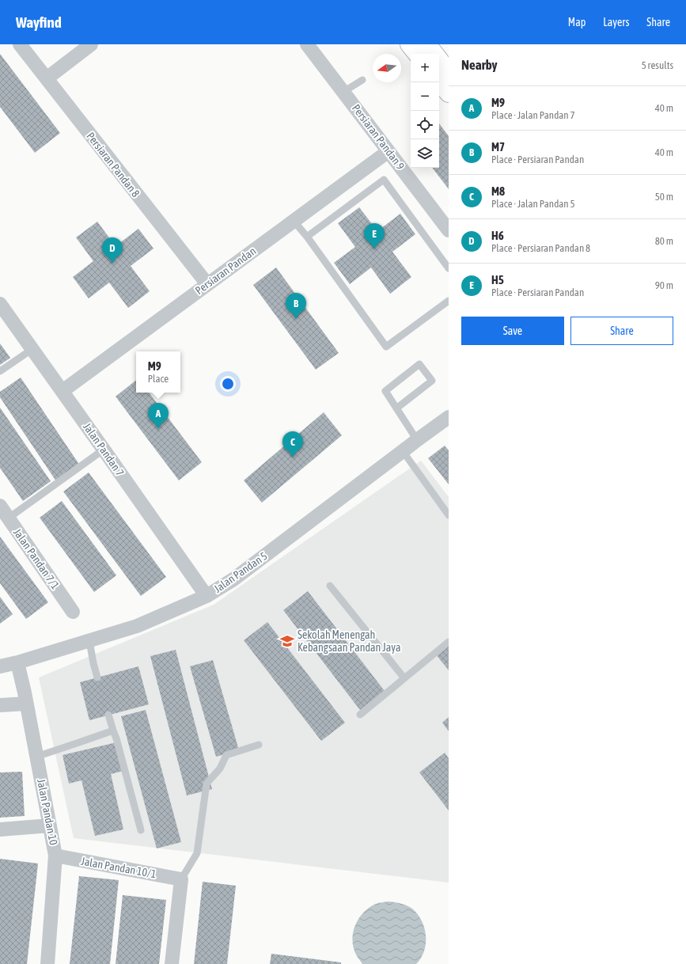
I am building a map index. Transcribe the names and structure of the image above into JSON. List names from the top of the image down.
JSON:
{
  "streets": {
    "street": [
      "Persiaran Pandan 9",
      "Persiaran Pandan 8",
      "Persiaran Pandan",
      "Jalan Pandan 7",
      "Jalan Pandan 7/1",
      "Jalan Pandan 5",
      "Jalan Pandan 10",
      "Jalan Pandan 10/1"
    ]
  },
  "crossings": [
    ["Persiaran Pandan 9", "Persiaran Pandan"],
    ["Persiaran Pandan 8", "Persiaran Pandan"],
    ["Persiaran Pandan", "Jalan Pandan 7"],
    ["Jalan Pandan 7", "Jalan Pandan 5"],
    ["Jalan Pandan 5", "Jalan Pandan 10"],
    ["Jalan Pandan 10", "Jalan Pandan 10/1"]
  ],
  "places": {
    "school or university": ["Sekolah Menengah Kebangsaan Pandan Jaya"]
  },
  "north": "left",
  "page": {
    "header": "Wayfind",
    "nav": ["Map", "Layers", "Share"],
    "heading": ["Nearby", "5 results"],
    "map_buttons": ["+", "−"],
    "list": [
      {
        "mark": "A",
        "name": "M9",
        "note": "Place · Jalan Pandan 7",
        "value": "40 m"
      },
      {
        "mark": "B",
        "name": "M7",
        "note": "Place · Persiaran Pandan",
        "value": "40 m"
      },
      {
        "mark": "C",
        "name": "M8",
        "note": "Place · Jalan Pandan 5",
        "value": "50 m"
      },
      {
        "mark": "D",
        "name": "H6",
        "note": "Place · Persiaran Pandan 8",
        "value": "80 m"
      },
      {
        "mark": "E",
        "name": "H5",
        "note": "Place · Persiaran Pandan",
        "value": "90 m"
      }
    ],
    "pins": [
      "E",
      "D",
      "B",
      "A",
      "C"
    ],
    "buttons": ["Save", "Share"],
    "popup": ["M9", "Place"]
  }
}
